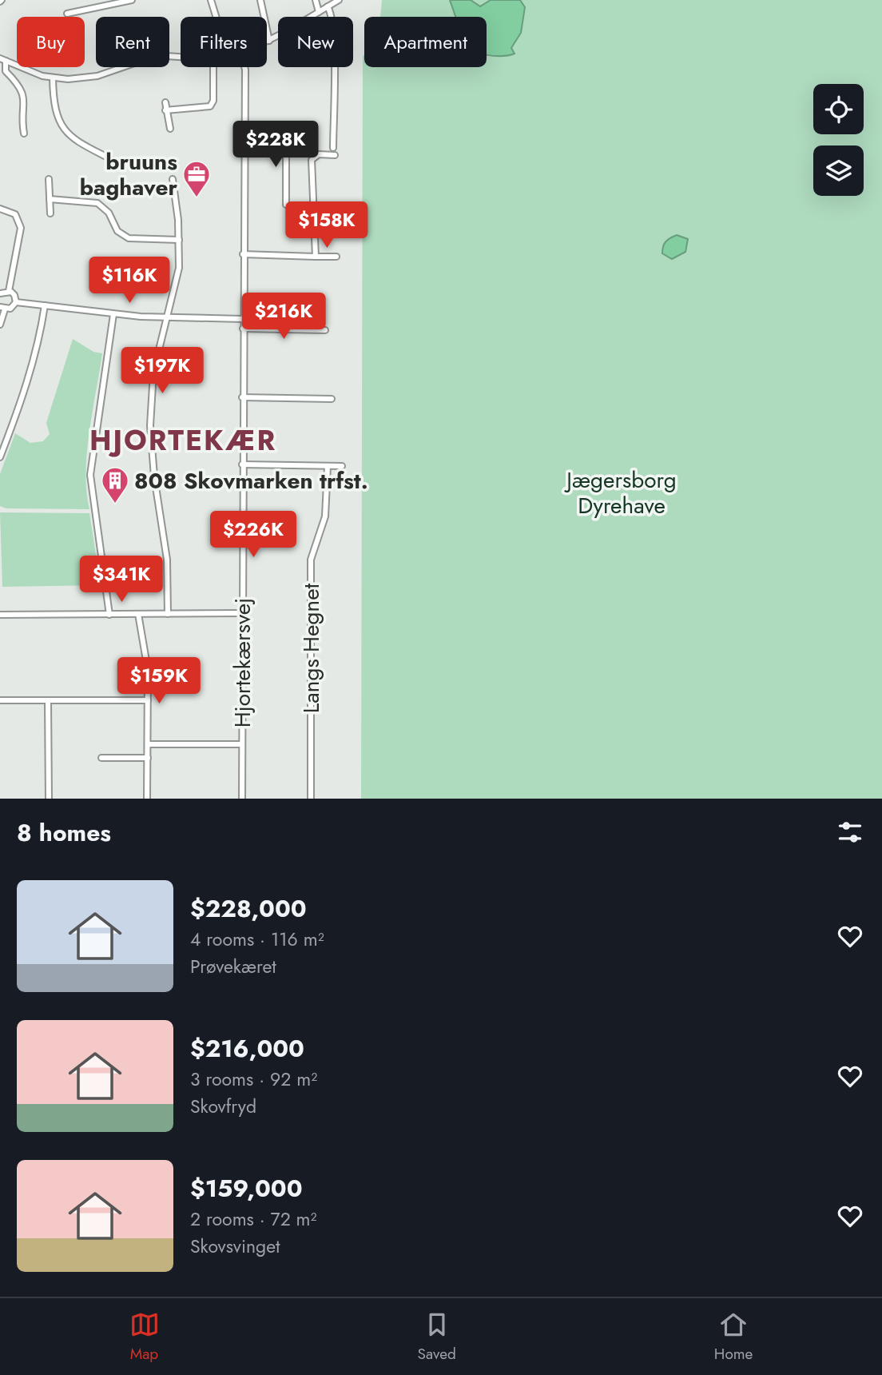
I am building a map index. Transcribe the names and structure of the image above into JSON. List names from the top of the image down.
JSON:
{
  "streets": {
    "street": ["Langs Hegnet", "Hjortekærsvej"]
  },
  "districts": ["HJORTEKÆR"],
  "parks": ["Jægersborg Dyrehave"],
  "places": {
    "office": ["bruuns baghaver"],
    "building": ["808 Skovmarken trfst."]
  },
  "page": {
    "chip": [
      "Buy",
      "Rent",
      "Filters",
      "New",
      "Apartment"
    ],
    "price": [
      "$228K",
      "$158K",
      "$116K",
      "$216K",
      "$197K",
      "$226K",
      "$341K",
      "$159K"
    ],
    "heading": "8 homes",
    "list": [
      {
        "name": "$228,000",
        "note": "4 rooms · 116 m² · Prøvekæret"
      },
      {
        "name": "$216,000",
        "note": "3 rooms · 92 m² · Skovfryd"
      },
      {
        "name": "$159,000",
        "note": "2 rooms · 72 m² · Skovsvinget"
      }
    ],
    "tabs": ["Map", "Saved", "Home"]
  }
}
